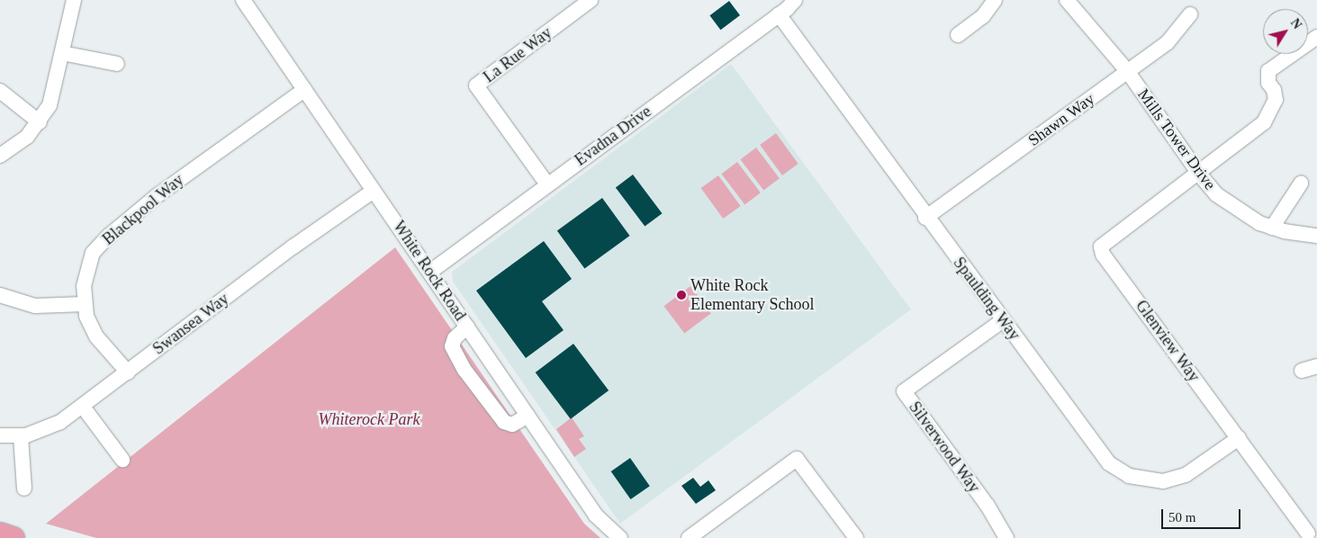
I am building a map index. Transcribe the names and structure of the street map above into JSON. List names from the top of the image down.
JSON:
{
  "streets": {
    "street": [
      "La Rue Way",
      "Shawn Way",
      "Evadna Drive",
      "Mills Tower Drive",
      "Blackpool Way",
      "White Rock Road",
      "Spaulding Way",
      "Swansea Way",
      "Glenview Way",
      "Silverwood Way"
    ]
  },
  "crossings": [
    ["La Rue Way", "Evadna Drive"],
    ["Shawn Way", "Mills Tower Drive"],
    ["Shawn Way", "Spaulding Way"],
    ["Evadna Drive", "White Rock Road"],
    ["Evadna Drive", "Spaulding Way"],
    ["Mills Tower Drive", "Glenview Way"],
    ["Blackpool Way", "White Rock Road"],
    ["Blackpool Way", "Swansea Way"],
    ["White Rock Road", "Swansea Way"],
    ["Spaulding Way", "Glenview Way"],
    ["Spaulding Way", "Silverwood Way"]
  ],
  "parks": ["Whiterock Park"],
  "places": ["White Rock Elementary School"],
  "scale_bar": "50 m",
  "north": "top right"
}
